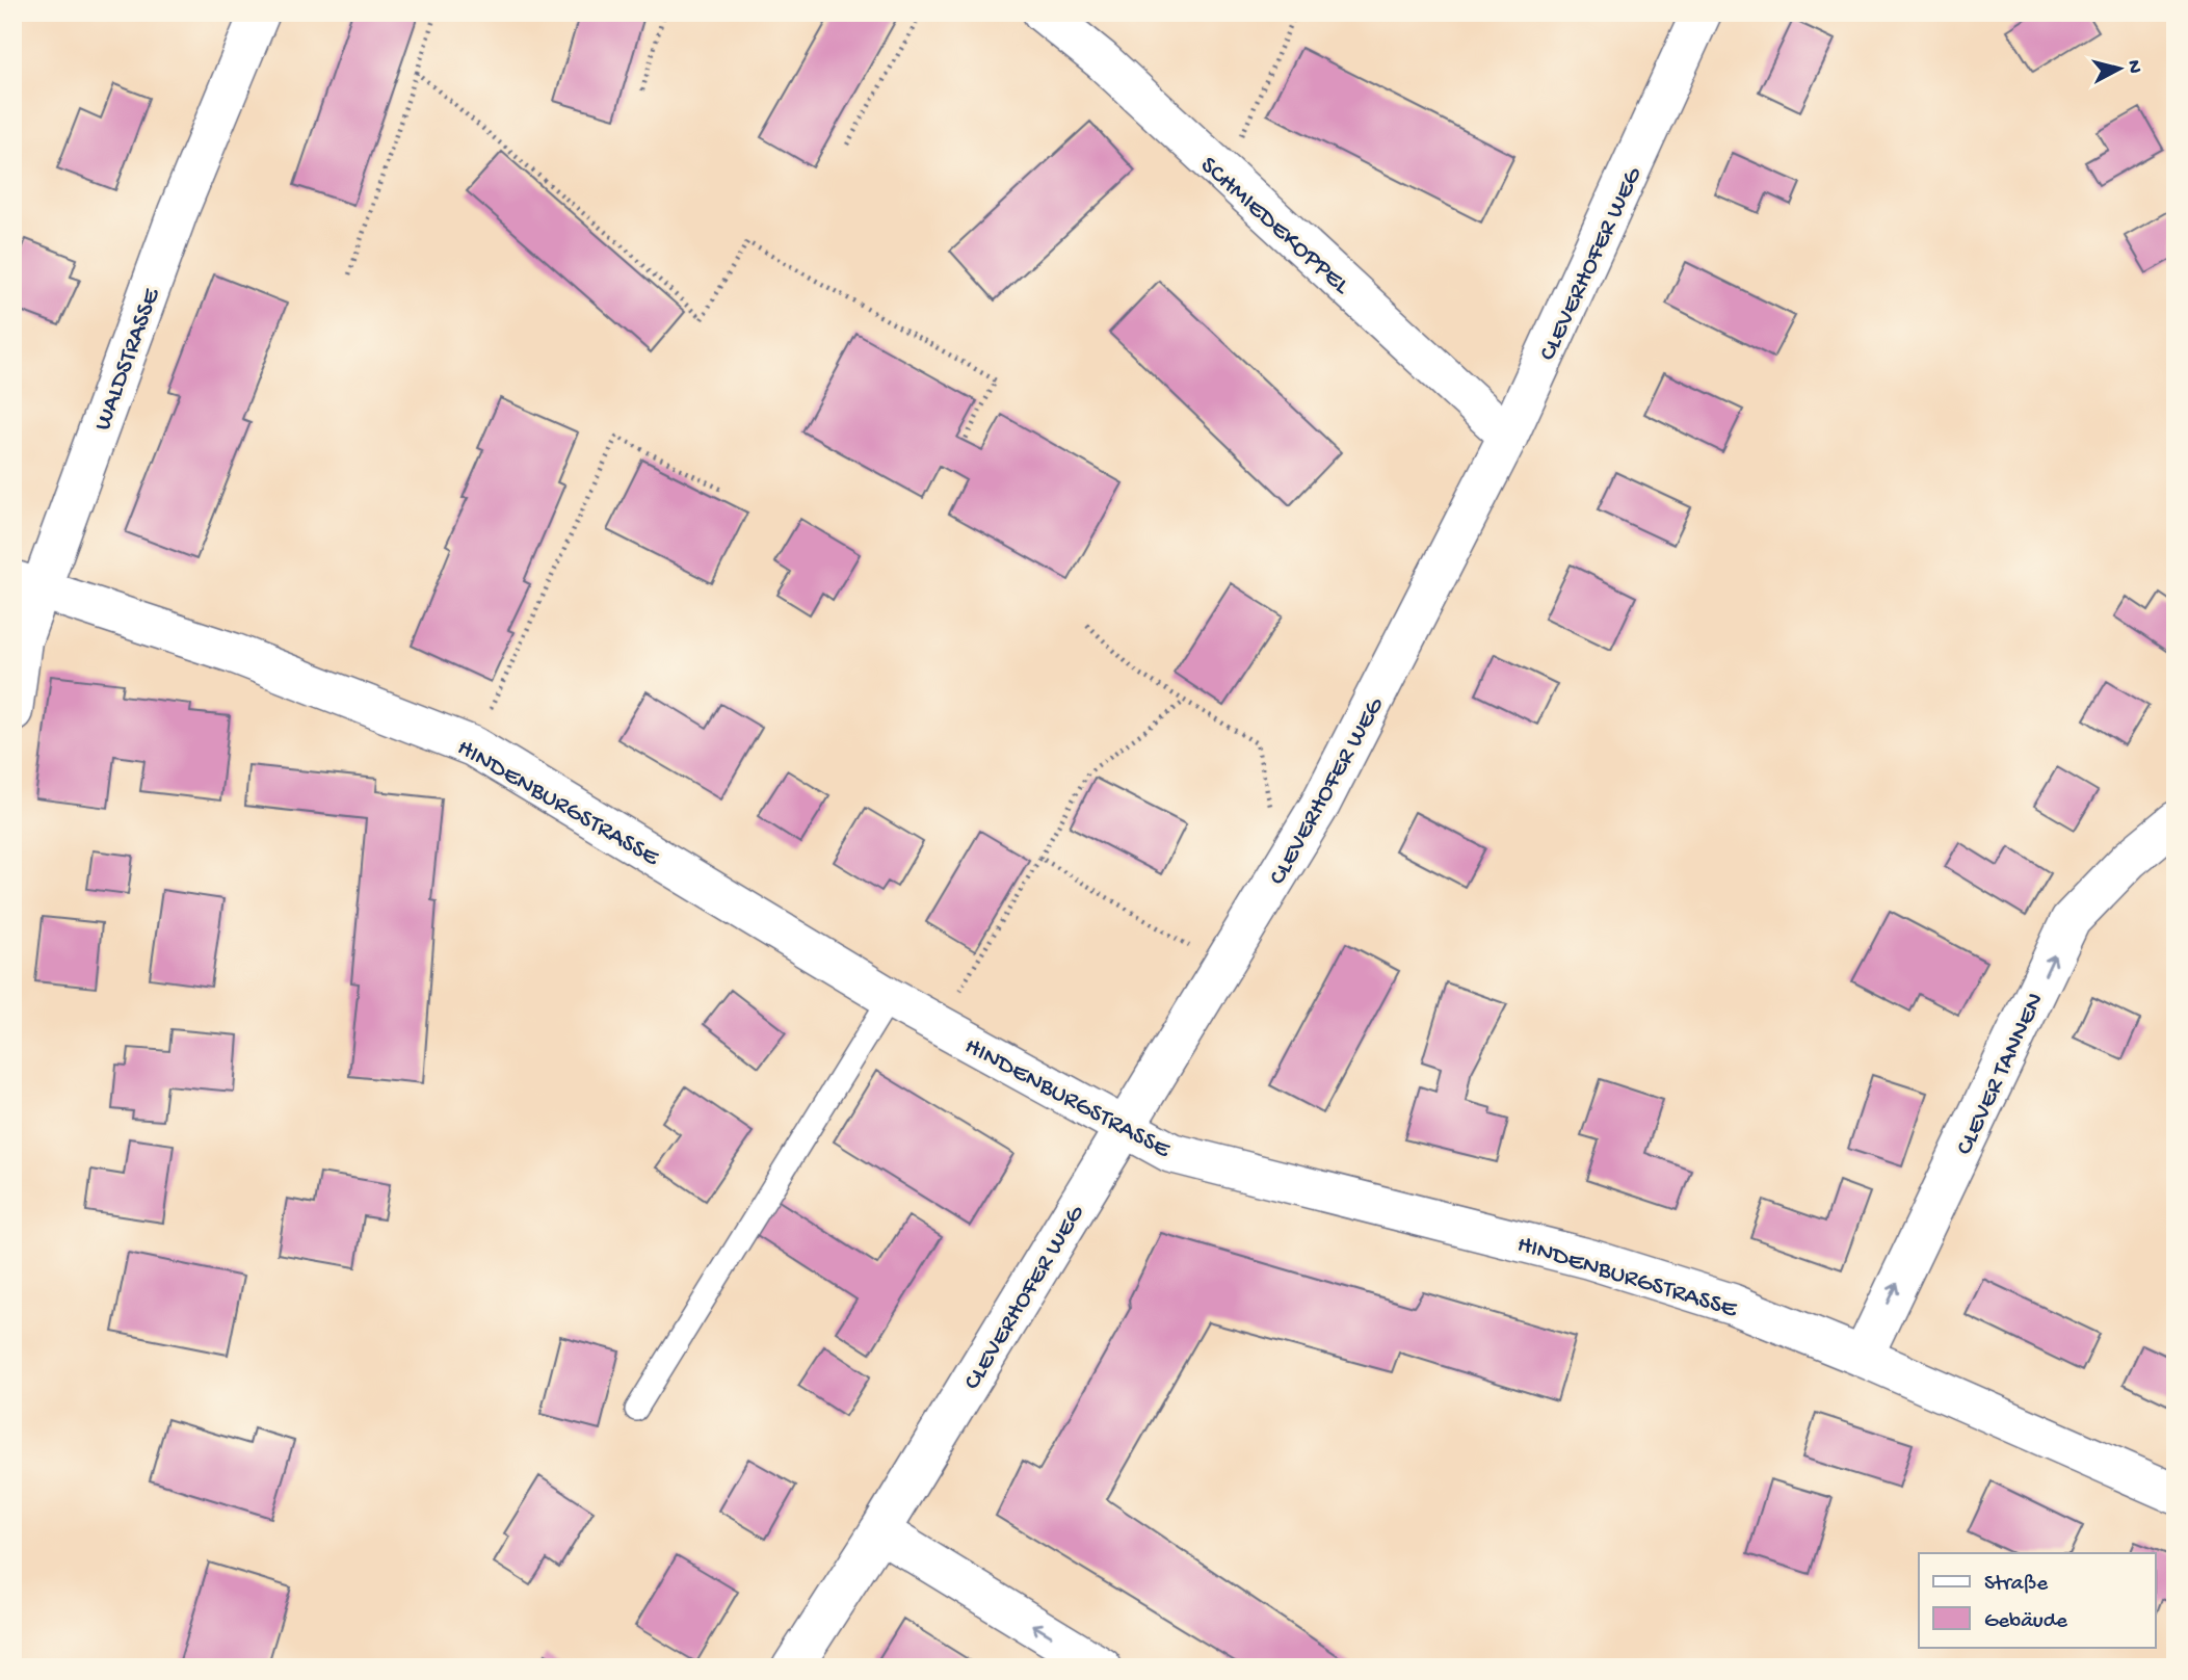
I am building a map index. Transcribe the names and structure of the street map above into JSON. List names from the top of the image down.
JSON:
{
  "streets": {
    "street": [
      "SCHMIEDEKOPPEL",
      "CLEVERHOFER WEG",
      "WALDSTRASSE",
      "HINDENBURGSTRASSE",
      "CLEVER TANNEN"
    ]
  },
  "crossings": [
    ["SCHMIEDEKOPPEL", "CLEVERHOFER WEG"],
    ["CLEVERHOFER WEG", "HINDENBURGSTRASSE"],
    ["WALDSTRASSE", "HINDENBURGSTRASSE"],
    ["HINDENBURGSTRASSE", "CLEVER TANNEN"]
  ],
  "one_way": ["CLEVER TANNEN"],
  "legend": ["Straße", "Gebäude"],
  "north": "right"
}
